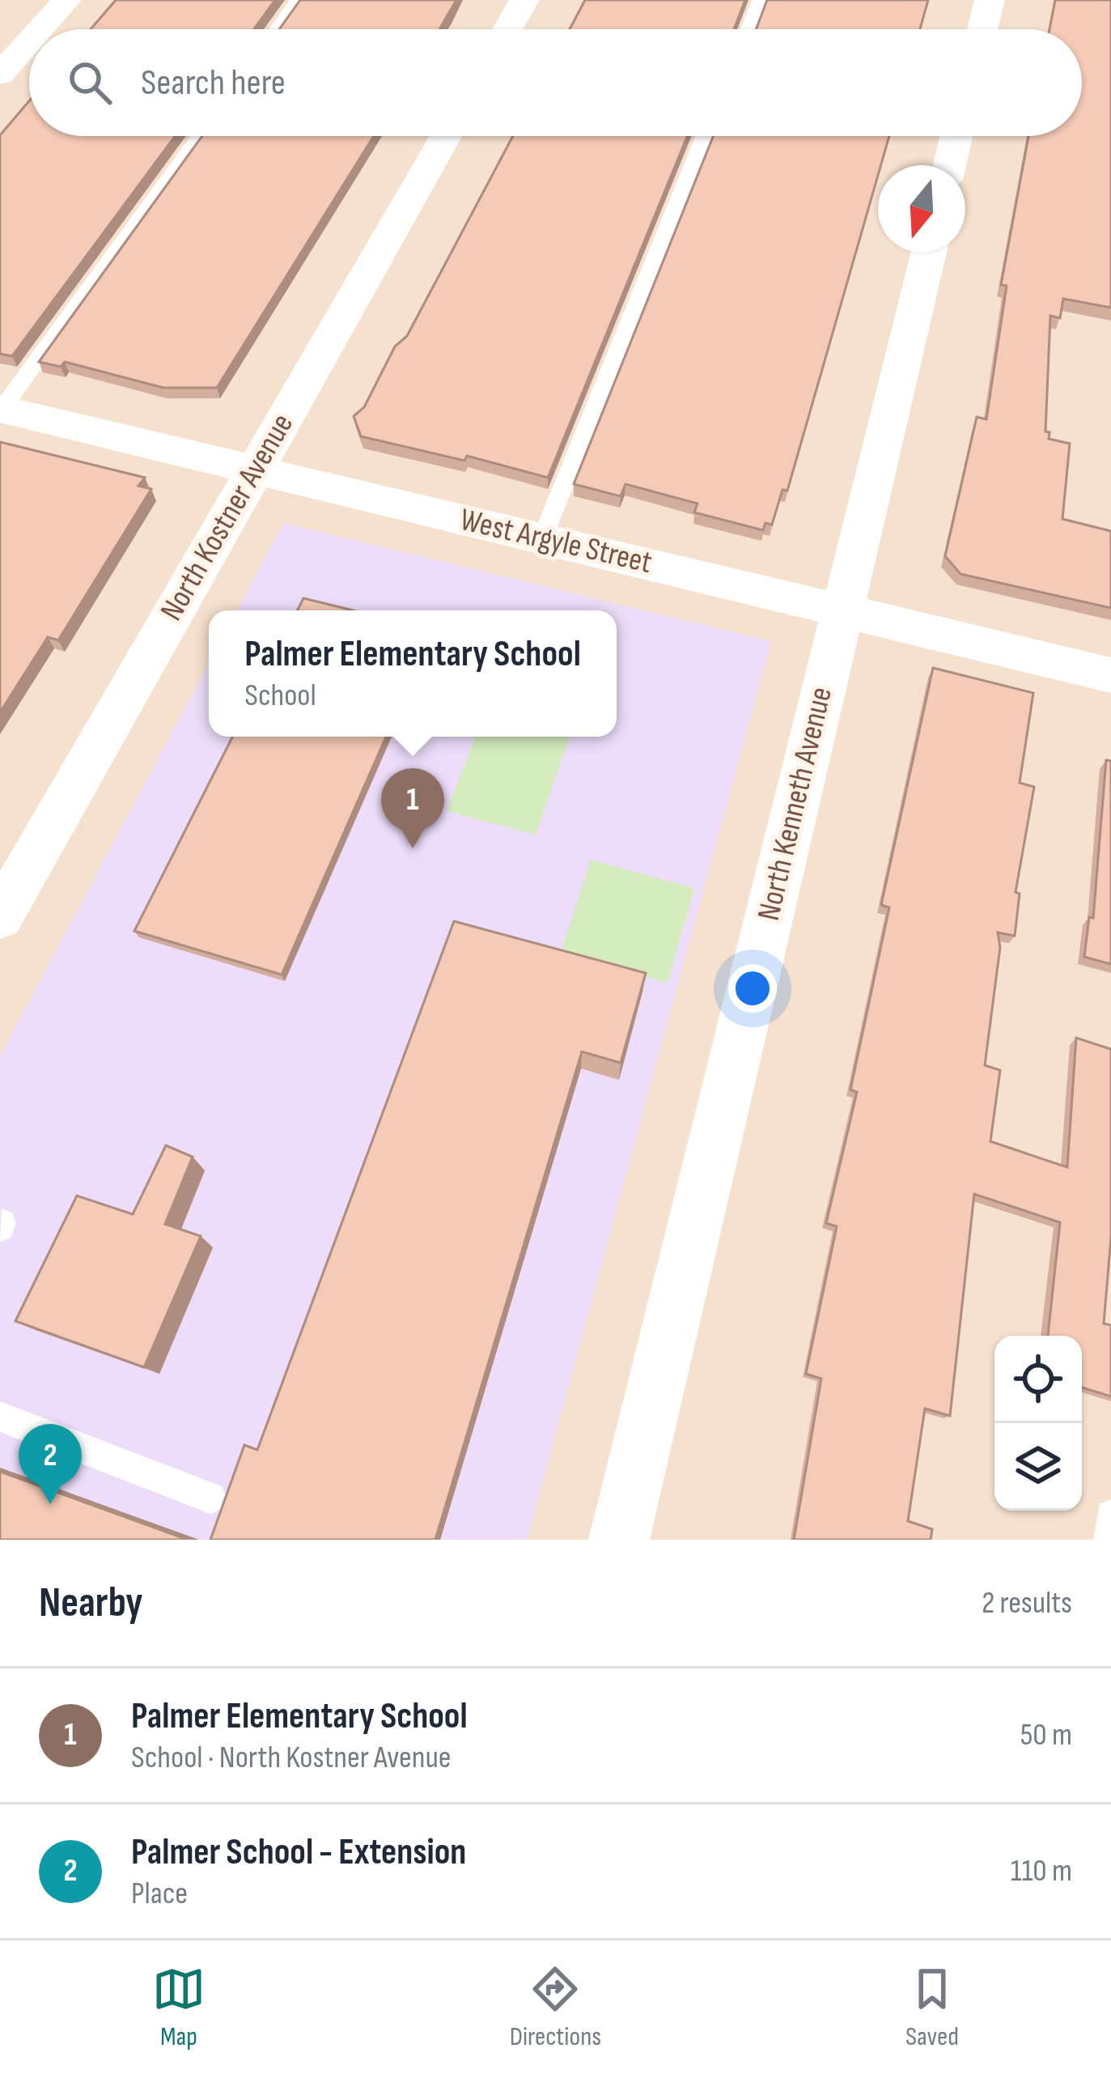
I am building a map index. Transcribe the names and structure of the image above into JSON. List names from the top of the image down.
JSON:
{
  "streets": {
    "street": ["North Kostner Avenue", "West Argyle Street", "North Kenneth Avenue"]
  },
  "crossings": [
    ["North Kostner Avenue", "West Argyle Street"],
    ["West Argyle Street", "North Kenneth Avenue"]
  ],
  "north": "bottom",
  "page": {
    "search": "Search here",
    "popup": ["Palmer Elementary School", "School"],
    "pins": ["1", "2"],
    "heading": ["Nearby", "2 results"],
    "list": [
      {
        "mark": "1",
        "name": "Palmer Elementary School",
        "note": "School · North Kostner Avenue",
        "value": "50 m"
      },
      {
        "mark": "2",
        "name": "Palmer School - Extension",
        "note": "Place",
        "value": "110 m"
      }
    ],
    "nav": ["Map", "Directions", "Saved"]
  }
}
